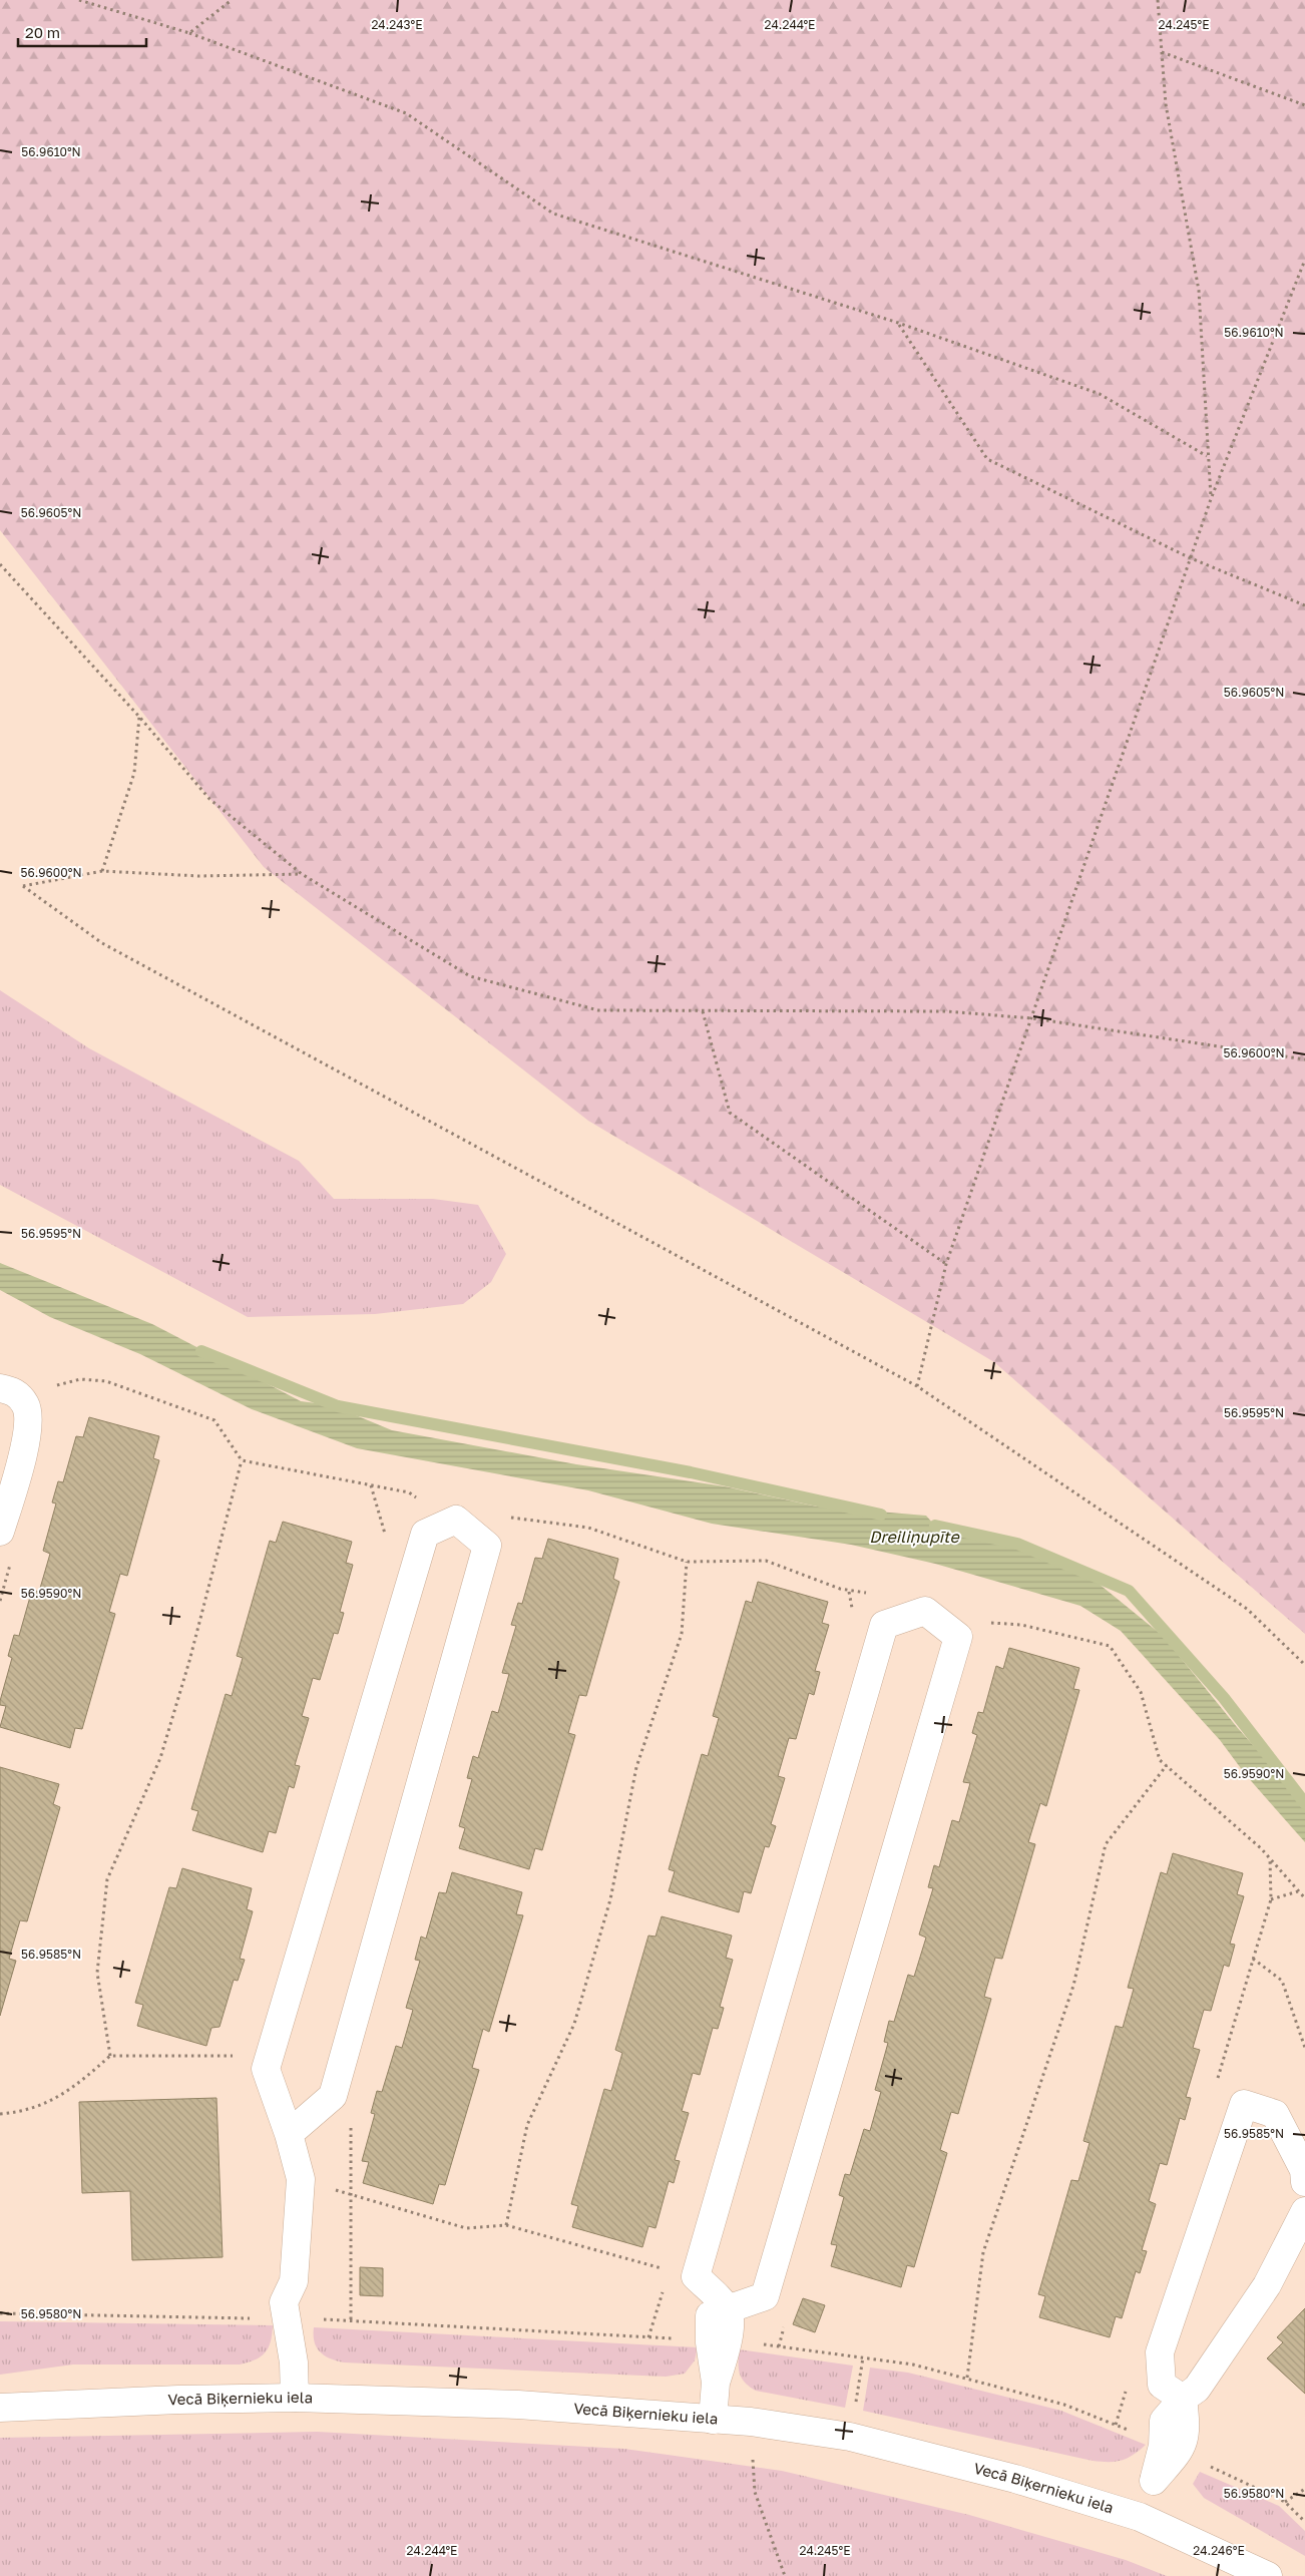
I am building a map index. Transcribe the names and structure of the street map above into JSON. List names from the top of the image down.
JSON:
{
  "streets": {
    "street": ["Vecā Biķernieku iela"]
  },
  "water": ["Dreiliņupīte"],
  "scale_bar": "20 m",
  "coordinates": [
    "24.243°E",
    "24.244°E",
    "24.245°E",
    "56.9610°N",
    "56.9605°N",
    "56.9600°N",
    "56.9595°N",
    "56.9590°N",
    "56.9585°N",
    "56.9580°N",
    "24.246°E"
  ]
}
